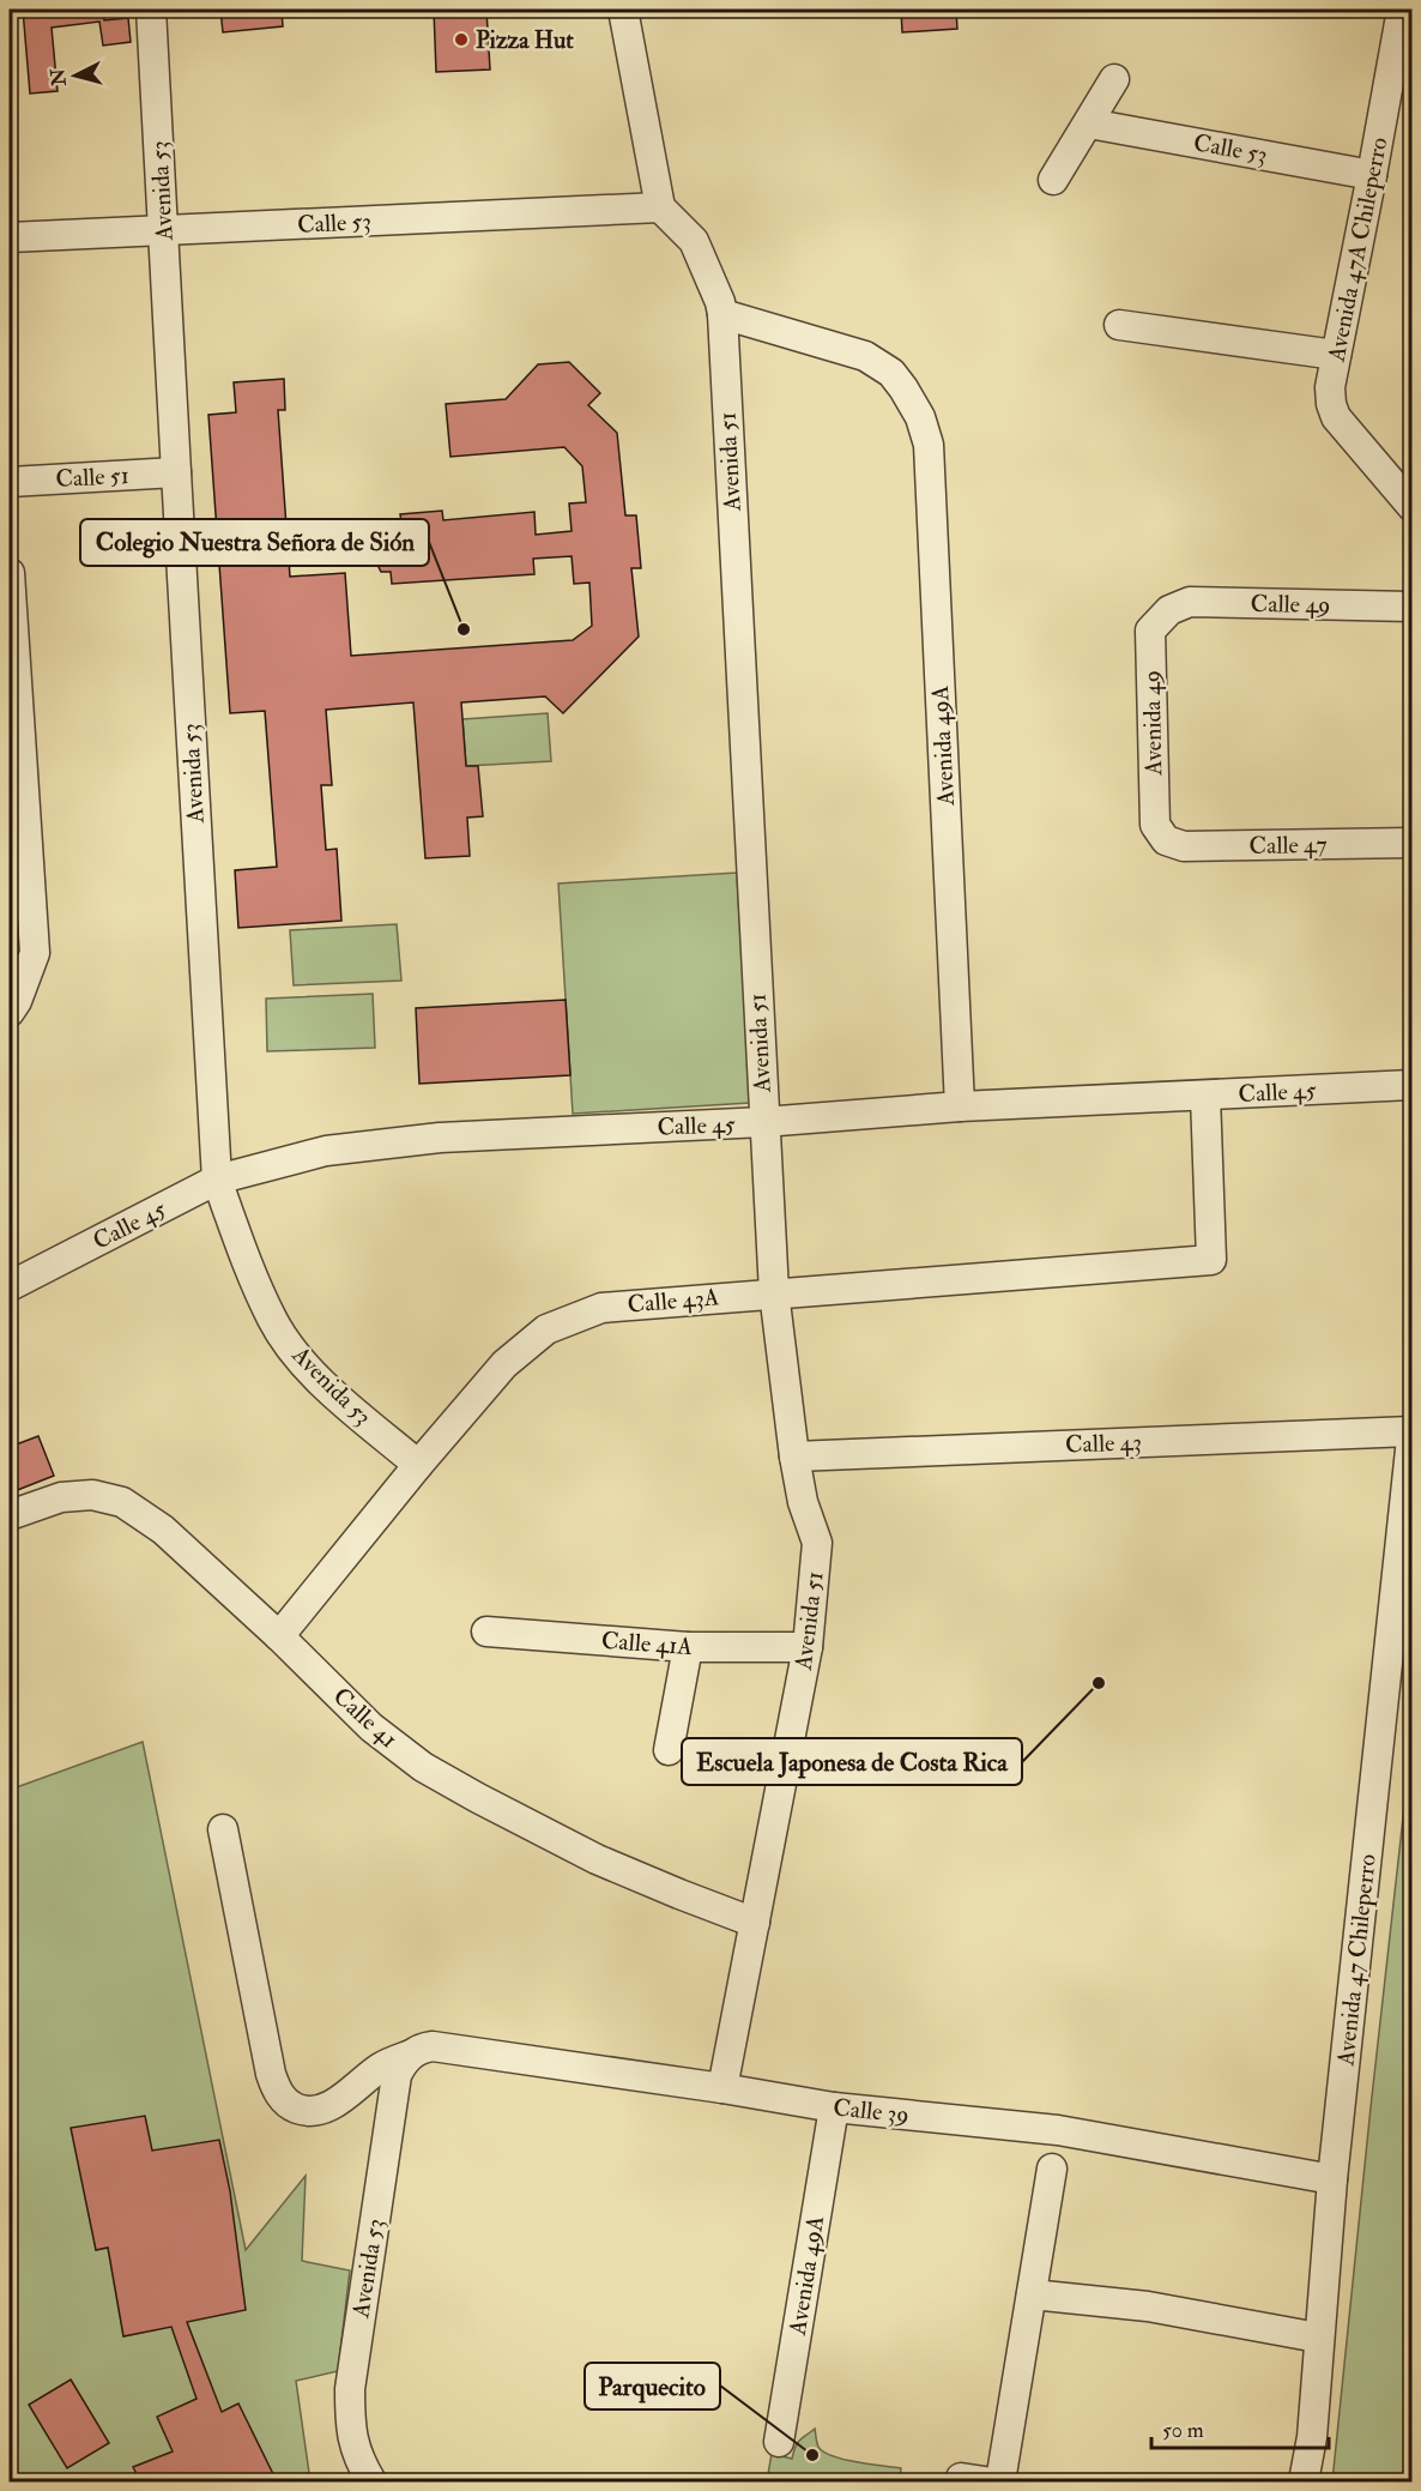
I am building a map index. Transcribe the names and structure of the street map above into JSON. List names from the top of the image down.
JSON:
{
  "streets": {
    "street": [
      "Calle 53",
      "Avenida 53",
      "Avenida 47A Chileperro",
      "Avenida 51",
      "Calle 51",
      "Calle 49",
      "Avenida 49",
      "Avenida 49A",
      "Calle 47",
      "Calle 45",
      "Calle 43A",
      "Calle 43",
      "Calle 41A",
      "Calle 41",
      "Avenida 47 Chileperro",
      "Calle 39"
    ]
  },
  "crossings": [
    ["Calle 53", "Avenida 53"],
    ["Calle 53", "Avenida 47A Chileperro"],
    ["Calle 53", "Avenida 51"],
    ["Avenida 53", "Calle 51"],
    ["Avenida 53", "Calle 45"],
    ["Avenida 53", "Calle 43A"],
    ["Avenida 53", "Calle 39"],
    ["Avenida 51", "Avenida 49A"],
    ["Avenida 51", "Calle 45"],
    ["Avenida 51", "Calle 43A"],
    ["Avenida 51", "Calle 43"],
    ["Avenida 51", "Calle 41A"],
    ["Avenida 51", "Calle 41"],
    ["Avenida 51", "Calle 39"],
    ["Calle 49", "Avenida 49"],
    ["Avenida 49", "Calle 47"],
    ["Avenida 49A", "Calle 45"],
    ["Avenida 49A", "Calle 39"],
    ["Calle 45", "Calle 43A"],
    ["Calle 43A", "Calle 41"],
    ["Avenida 47 Chileperro", "Calle 39"]
  ],
  "places": [
    "Pizza Hut",
    "Colegio Nuestra Señora de Sión",
    "Escuela Japonesa de Costa Rica",
    "Parquecito"
  ],
  "scale_bar": "50 m",
  "north": "left"
}
